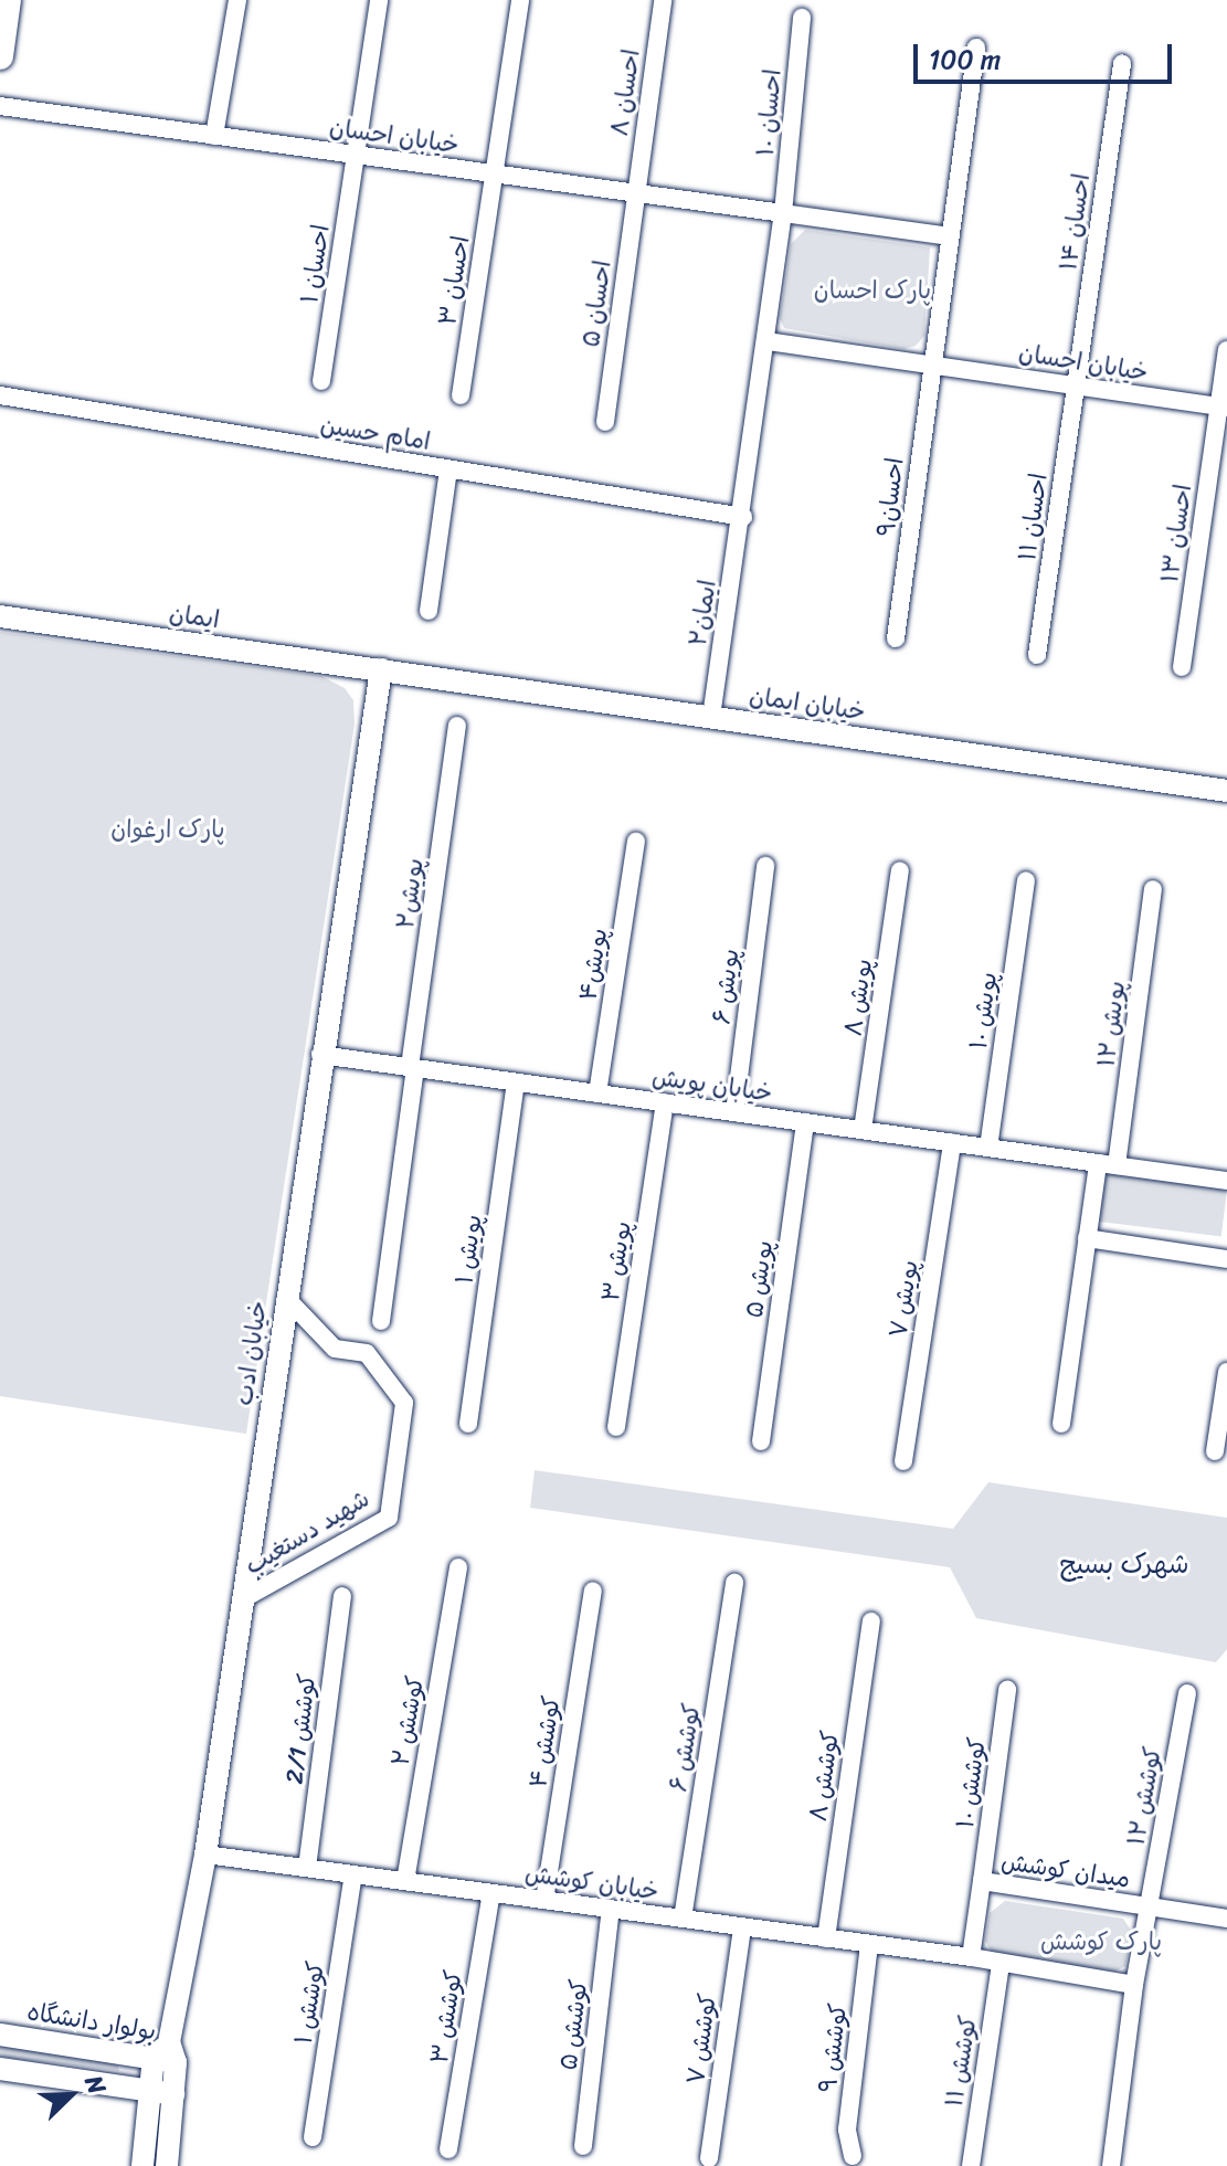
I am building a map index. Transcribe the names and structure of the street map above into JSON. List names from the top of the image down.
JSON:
{
  "streets": {
    "street": [
      "احسان ۸",
      "احسان ۱۰",
      "خیابان احسان",
      "احسان ۱۴",
      "احسان ۱",
      "احسان ۳",
      "احسان ۵",
      "امام حسین",
      "احسان۹",
      "احسان ۱۱",
      "احسان ۱۳",
      "ایمان۲",
      "ایمان",
      "خیابان ایمان",
      "پویش۲",
      "پویش۴",
      "پویش ۶",
      "پویش ۸",
      "پویش ۱۰",
      "پویش ۱۲",
      "خیابان پویش",
      "پویش ۱",
      "پویش ۳",
      "پویش ۵",
      "پویش ۷",
      "خیابان ادب",
      "شهید دستغیب",
      "کوشش ۲",
      "کوشش 2/1",
      "کوشش ۴",
      "کوشش ۶",
      "کوشش ۸",
      "کوشش ۱۰",
      "کوشش ۱۲",
      "میدان کوشش",
      "خیابان کوشش",
      "کوشش ۱",
      "کوشش ۳",
      "بولوار دانشگاه",
      "کوشش ۵",
      "کوشش ۷",
      "کوشش ۹",
      "کوشش ۱۱"
    ]
  },
  "crossings": [
    ["احسان ۸", "خیابان احسان"],
    ["احسان ۸", "احسان ۵"],
    ["احسان ۱۰", "خیابان احسان"],
    ["خیابان احسان", "احسان ۱۴"],
    ["خیابان احسان", "احسان ۱"],
    ["خیابان احسان", "احسان ۳"],
    ["خیابان احسان", "احسان ۵"],
    ["خیابان احسان", "احسان۹"],
    ["خیابان احسان", "احسان ۱۱"],
    ["خیابان احسان", "احسان ۱۳"],
    ["خیابان احسان", "ایمان۲"],
    ["احسان ۱۴", "احسان ۱۱"],
    ["امام حسین", "ایمان۲"],
    ["ایمان۲", "خیابان ایمان"],
    ["ایمان", "خیابان ایمان"],
    ["ایمان", "خیابان ادب"],
    ["خیابان ایمان", "خیابان ادب"],
    ["پویش۲", "خیابان پویش"],
    ["پویش۴", "خیابان پویش"],
    ["پویش ۶", "خیابان پویش"],
    ["پویش ۸", "خیابان پویش"],
    ["پویش ۱۰", "خیابان پویش"],
    ["پویش ۱۲", "خیابان پویش"],
    ["خیابان پویش", "پویش ۱"],
    ["خیابان پویش", "پویش ۳"],
    ["خیابان پویش", "پویش ۵"],
    ["خیابان پویش", "پویش ۷"],
    ["خیابان پویش", "خیابان ادب"],
    ["خیابان ادب", "شهید دستغیب"],
    ["خیابان ادب", "خیابان کوشش"],
    ["خیابان ادب", "بولوار دانشگاه"],
    ["کوشش ۲", "خیابان کوشش"],
    ["کوشش 2/1", "خیابان کوشش"],
    ["کوشش ۴", "خیابان کوشش"],
    ["کوشش ۶", "خیابان کوشش"],
    ["کوشش ۸", "خیابان کوشش"],
    ["کوشش ۱۰", "میدان کوشش"],
    ["کوشش ۱۲", "میدان کوشش"],
    ["میدان کوشش", "خیابان کوشش"],
    ["خیابان کوشش", "کوشش ۱"],
    ["خیابان کوشش", "کوشش ۳"],
    ["خیابان کوشش", "کوشش ۵"],
    ["خیابان کوشش", "کوشش ۷"],
    ["خیابان کوشش", "کوشش ۹"]
  ],
  "districts": ["شهرک بسیج"],
  "parks": ["پارک احسان", "پارک ارغوان", "پارک کوشش"],
  "scale_bar": "100 m",
  "north": "top right"
}
